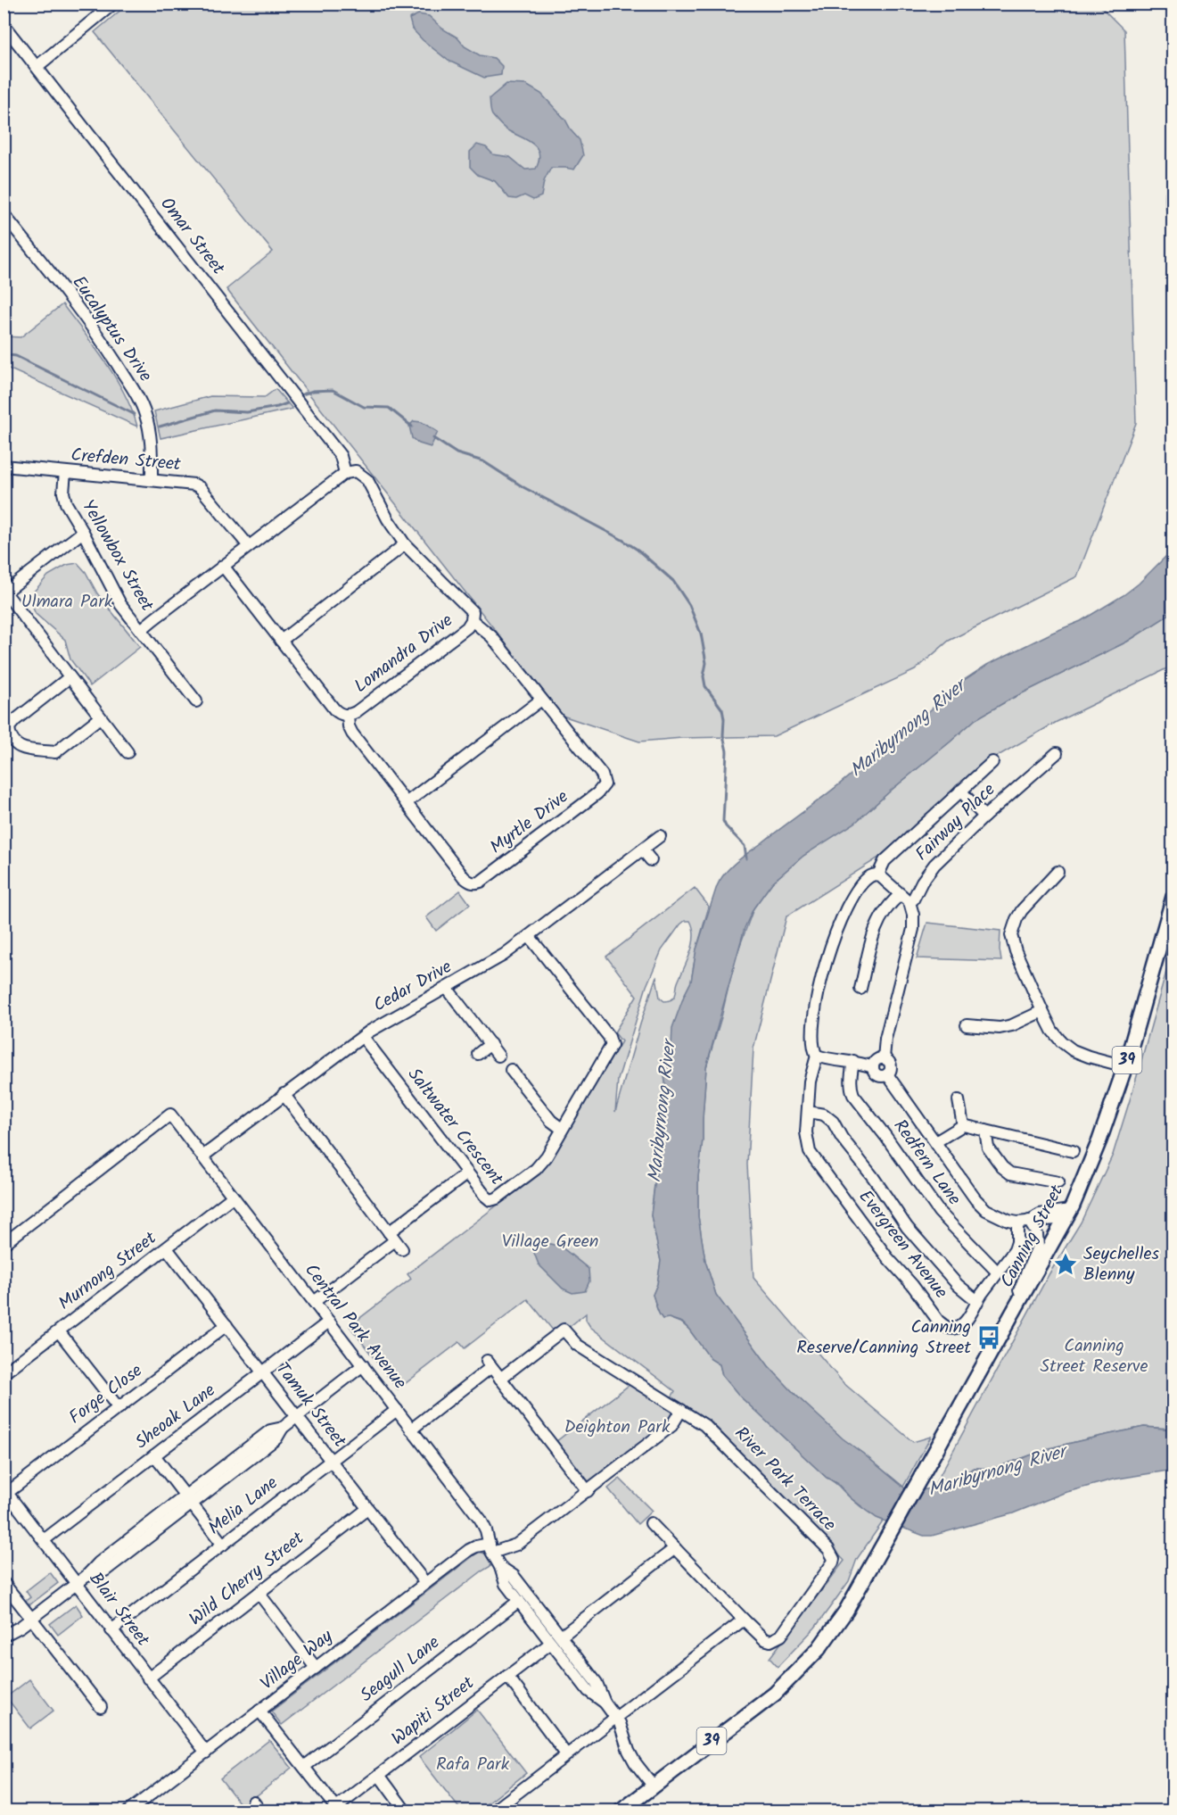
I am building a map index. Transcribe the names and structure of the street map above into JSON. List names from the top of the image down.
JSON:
{
  "streets": {
    "main road": ["39", "Canning Street"],
    "street": [
      "Omar Street",
      "Eucalyptus Drive",
      "Crefden Street",
      "Yellowbox Street",
      "Lomandra Drive",
      "Myrtle Drive",
      "Fairway Place",
      "Cedar Drive",
      "Saltwater Crescent",
      "Redfern Lane",
      "Evergreen Avenue",
      "Murnong Street",
      "Central Park Avenue",
      "Forge Close",
      "Tamuk Street",
      "Sheoak Lane",
      "River Park Terrace",
      "Melia Lane",
      "Wild Cherry Street",
      "Blair Street",
      "Village Way",
      "Seagull Lane",
      "Wapiti Street"
    ]
  },
  "crossings": [
    ["Omar Street", "Lomandra Drive"],
    ["Eucalyptus Drive", "Crefden Street"],
    ["Crefden Street", "Yellowbox Street"],
    ["Lomandra Drive", "Myrtle Drive"],
    ["Cedar Drive", "Saltwater Crescent"],
    ["Cedar Drive", "Central Park Avenue"],
    ["39", "Canning Street"],
    ["39", "Central Park Avenue"],
    ["Redfern Lane", "Evergreen Avenue"],
    ["Canning Street", "Central Park Avenue"],
    ["Murnong Street", "Central Park Avenue"],
    ["Murnong Street", "Tamuk Street"],
    ["Central Park Avenue", "Sheoak Lane"],
    ["Central Park Avenue", "Melia Lane"],
    ["Central Park Avenue", "Village Way"],
    ["Central Park Avenue", "Seagull Lane"],
    ["Central Park Avenue", "Wapiti Street"],
    ["Forge Close", "Tamuk Street"],
    ["Forge Close", "Blair Street"],
    ["Tamuk Street", "Sheoak Lane"],
    ["Tamuk Street", "Melia Lane"],
    ["Tamuk Street", "Wild Cherry Street"],
    ["Tamuk Street", "Village Way"],
    ["Sheoak Lane", "Blair Street"],
    ["River Park Terrace", "Village Way"],
    ["Melia Lane", "Blair Street"],
    ["Wild Cherry Street", "Blair Street"],
    ["Blair Street", "Village Way"]
  ],
  "water": ["Maribyrnong River"],
  "parks": [
    "Ulmara Park",
    "Village Green",
    "Canning Street Reserve",
    "Deighton Park",
    "Rafa Park"
  ],
  "places": {
    "place": ["Seychelles Blenny"],
    "bus stop": ["Canning Reserve/Canning Street"]
  }
}
